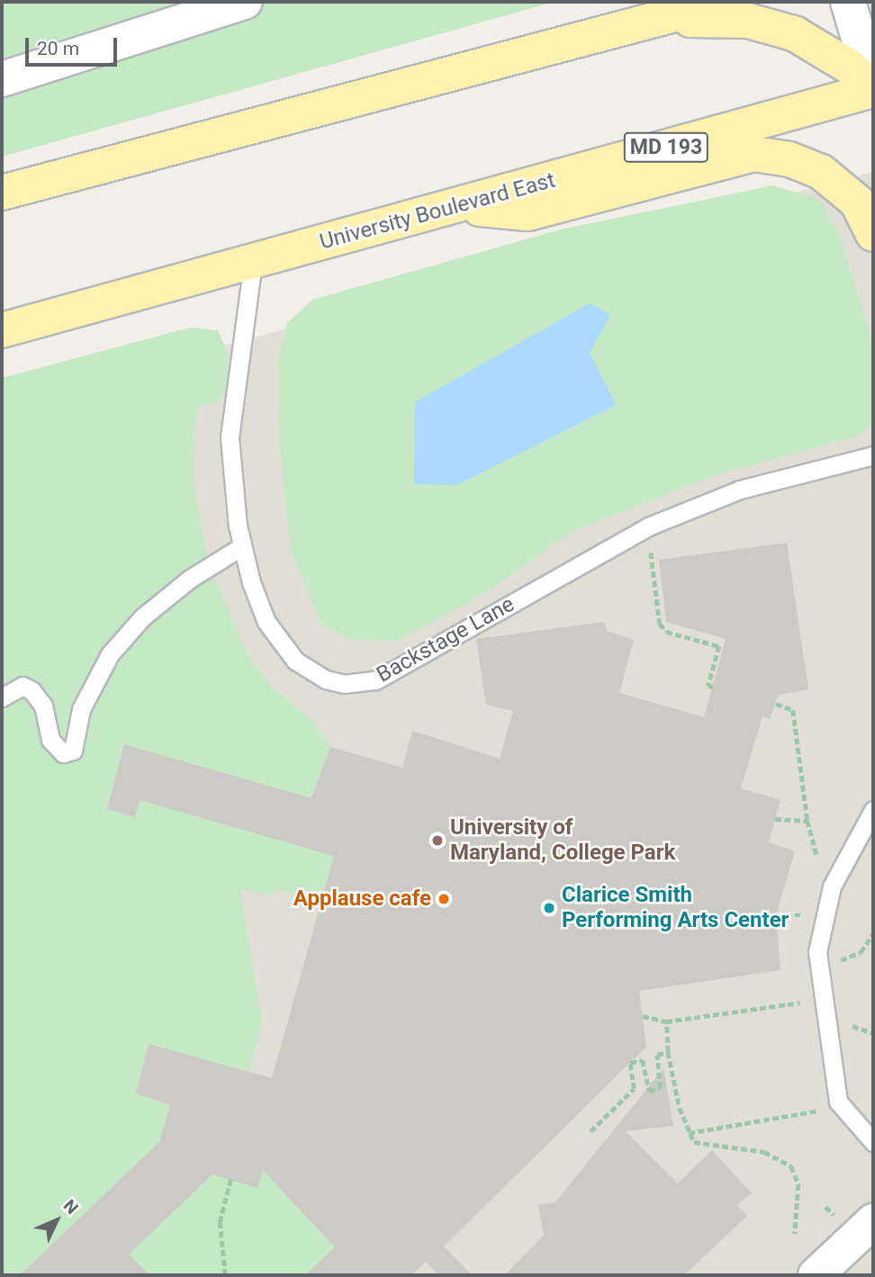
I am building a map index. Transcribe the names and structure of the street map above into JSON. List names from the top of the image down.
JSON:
{
  "streets": {
    "main road": ["MD 193", "University Boulevard East"],
    "lane": ["Backstage Lane"]
  },
  "crossings": [
    ["University Boulevard East", "Backstage Lane"]
  ],
  "places": ["University of Maryland, College Park", "Applause cafe", "Clarice Smith Performing Arts Center"],
  "scale_bar": "20 m",
  "north": "top right"
}
